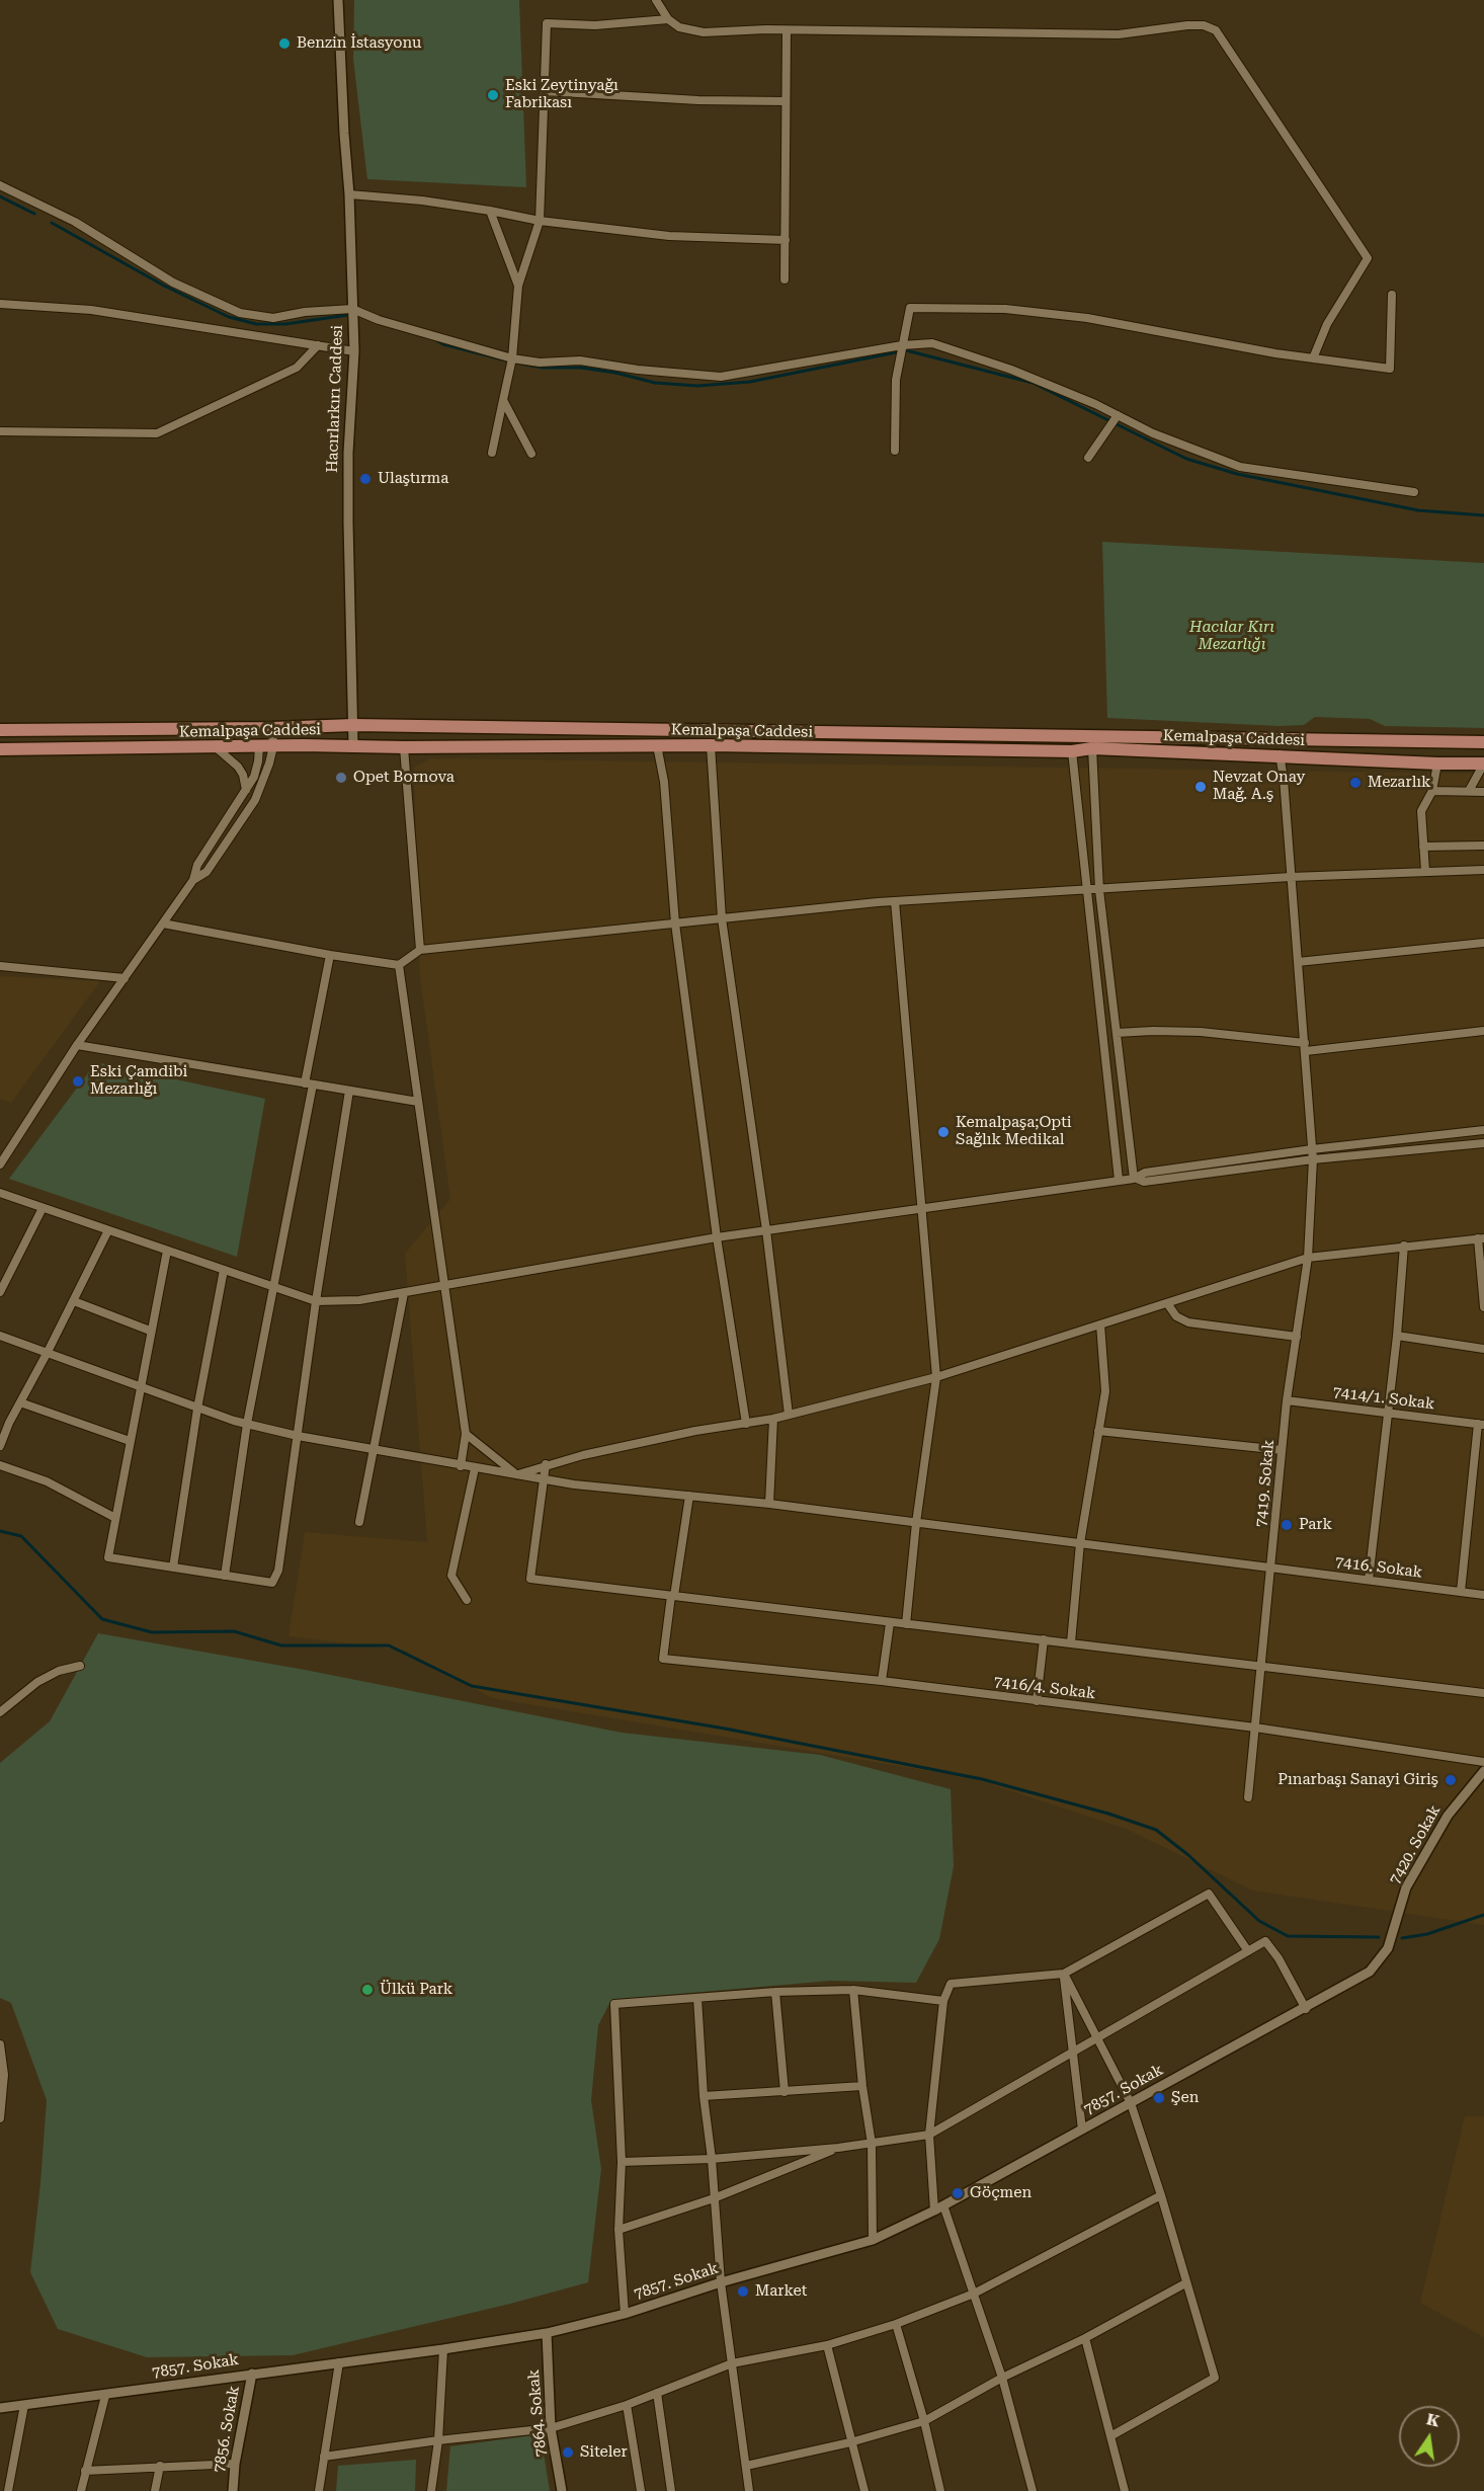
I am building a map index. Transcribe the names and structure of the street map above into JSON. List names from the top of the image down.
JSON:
{
  "streets": {
    "main road": ["Kemalpaşa Caddesi"],
    "street": [
      "Hacırlarkırı Caddesi",
      "7414/1. Sokak",
      "7419. Sokak",
      "7416. Sokak",
      "7416/4. Sokak",
      "7420. Sokak",
      "7857. Sokak",
      "7864. Sokak",
      "7856. Sokak"
    ]
  },
  "crossings": [
    ["Hacırlarkırı Caddesi", "Kemalpaşa Caddesi"],
    ["Kemalpaşa Caddesi", "7419. Sokak"],
    ["7414/1. Sokak", "7419. Sokak"],
    ["7419. Sokak", "7416. Sokak"],
    ["7419. Sokak", "7416/4. Sokak"],
    ["7420. Sokak", "7857. Sokak"],
    ["7857. Sokak", "7864. Sokak"],
    ["7857. Sokak", "7856. Sokak"]
  ],
  "parks": ["Hacılar Kırı Mezarlığı"],
  "places": [
    "Benzin İstasyonu",
    "Eski Zeytinyağı Fabrikası",
    "Ulaştırma",
    "Opet Bornova",
    "Mezarlık",
    "Nevzat Onay Mağ. A.ş",
    "Eski Çamdibi Mezarlığı",
    "Kemalpaşa;Opti Sağlık Medikal",
    "Park",
    "Pınarbaşı Sanayi Giriş",
    "Ülkü Park",
    "Şen",
    "Göçmen",
    "Market",
    "Siteler"
  ],
  "north": "top"
}
